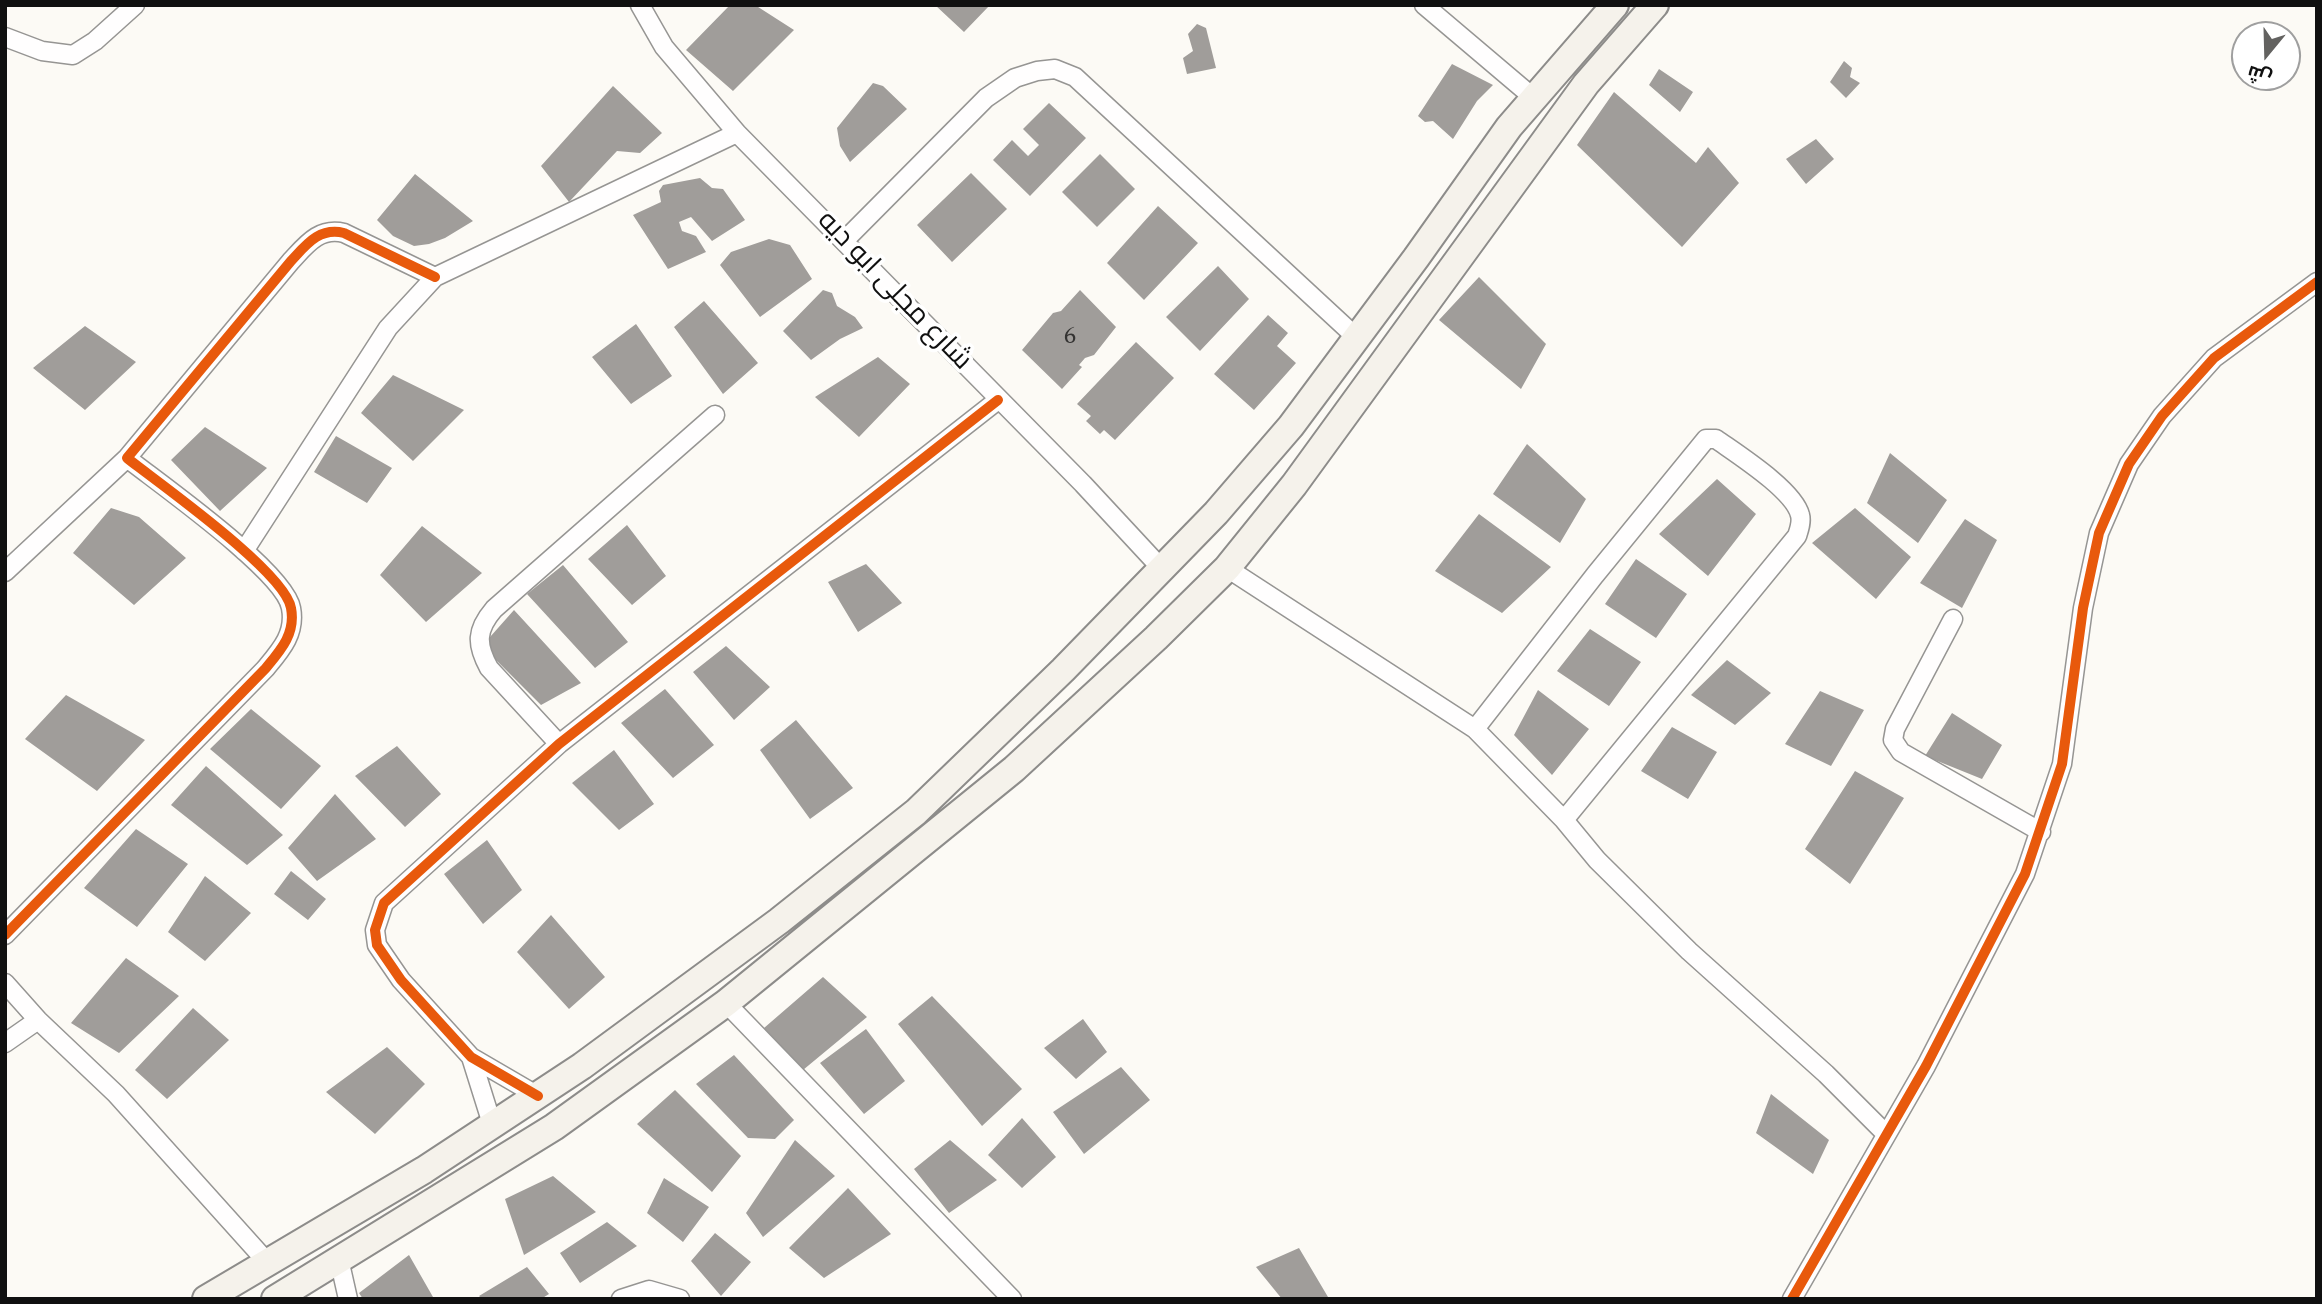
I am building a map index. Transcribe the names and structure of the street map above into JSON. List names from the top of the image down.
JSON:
{
  "streets": {
    "street": ["شارع مجلى ابو ديه"]
  },
  "house_numbers": ["6"],
  "north": "bottom"
}
